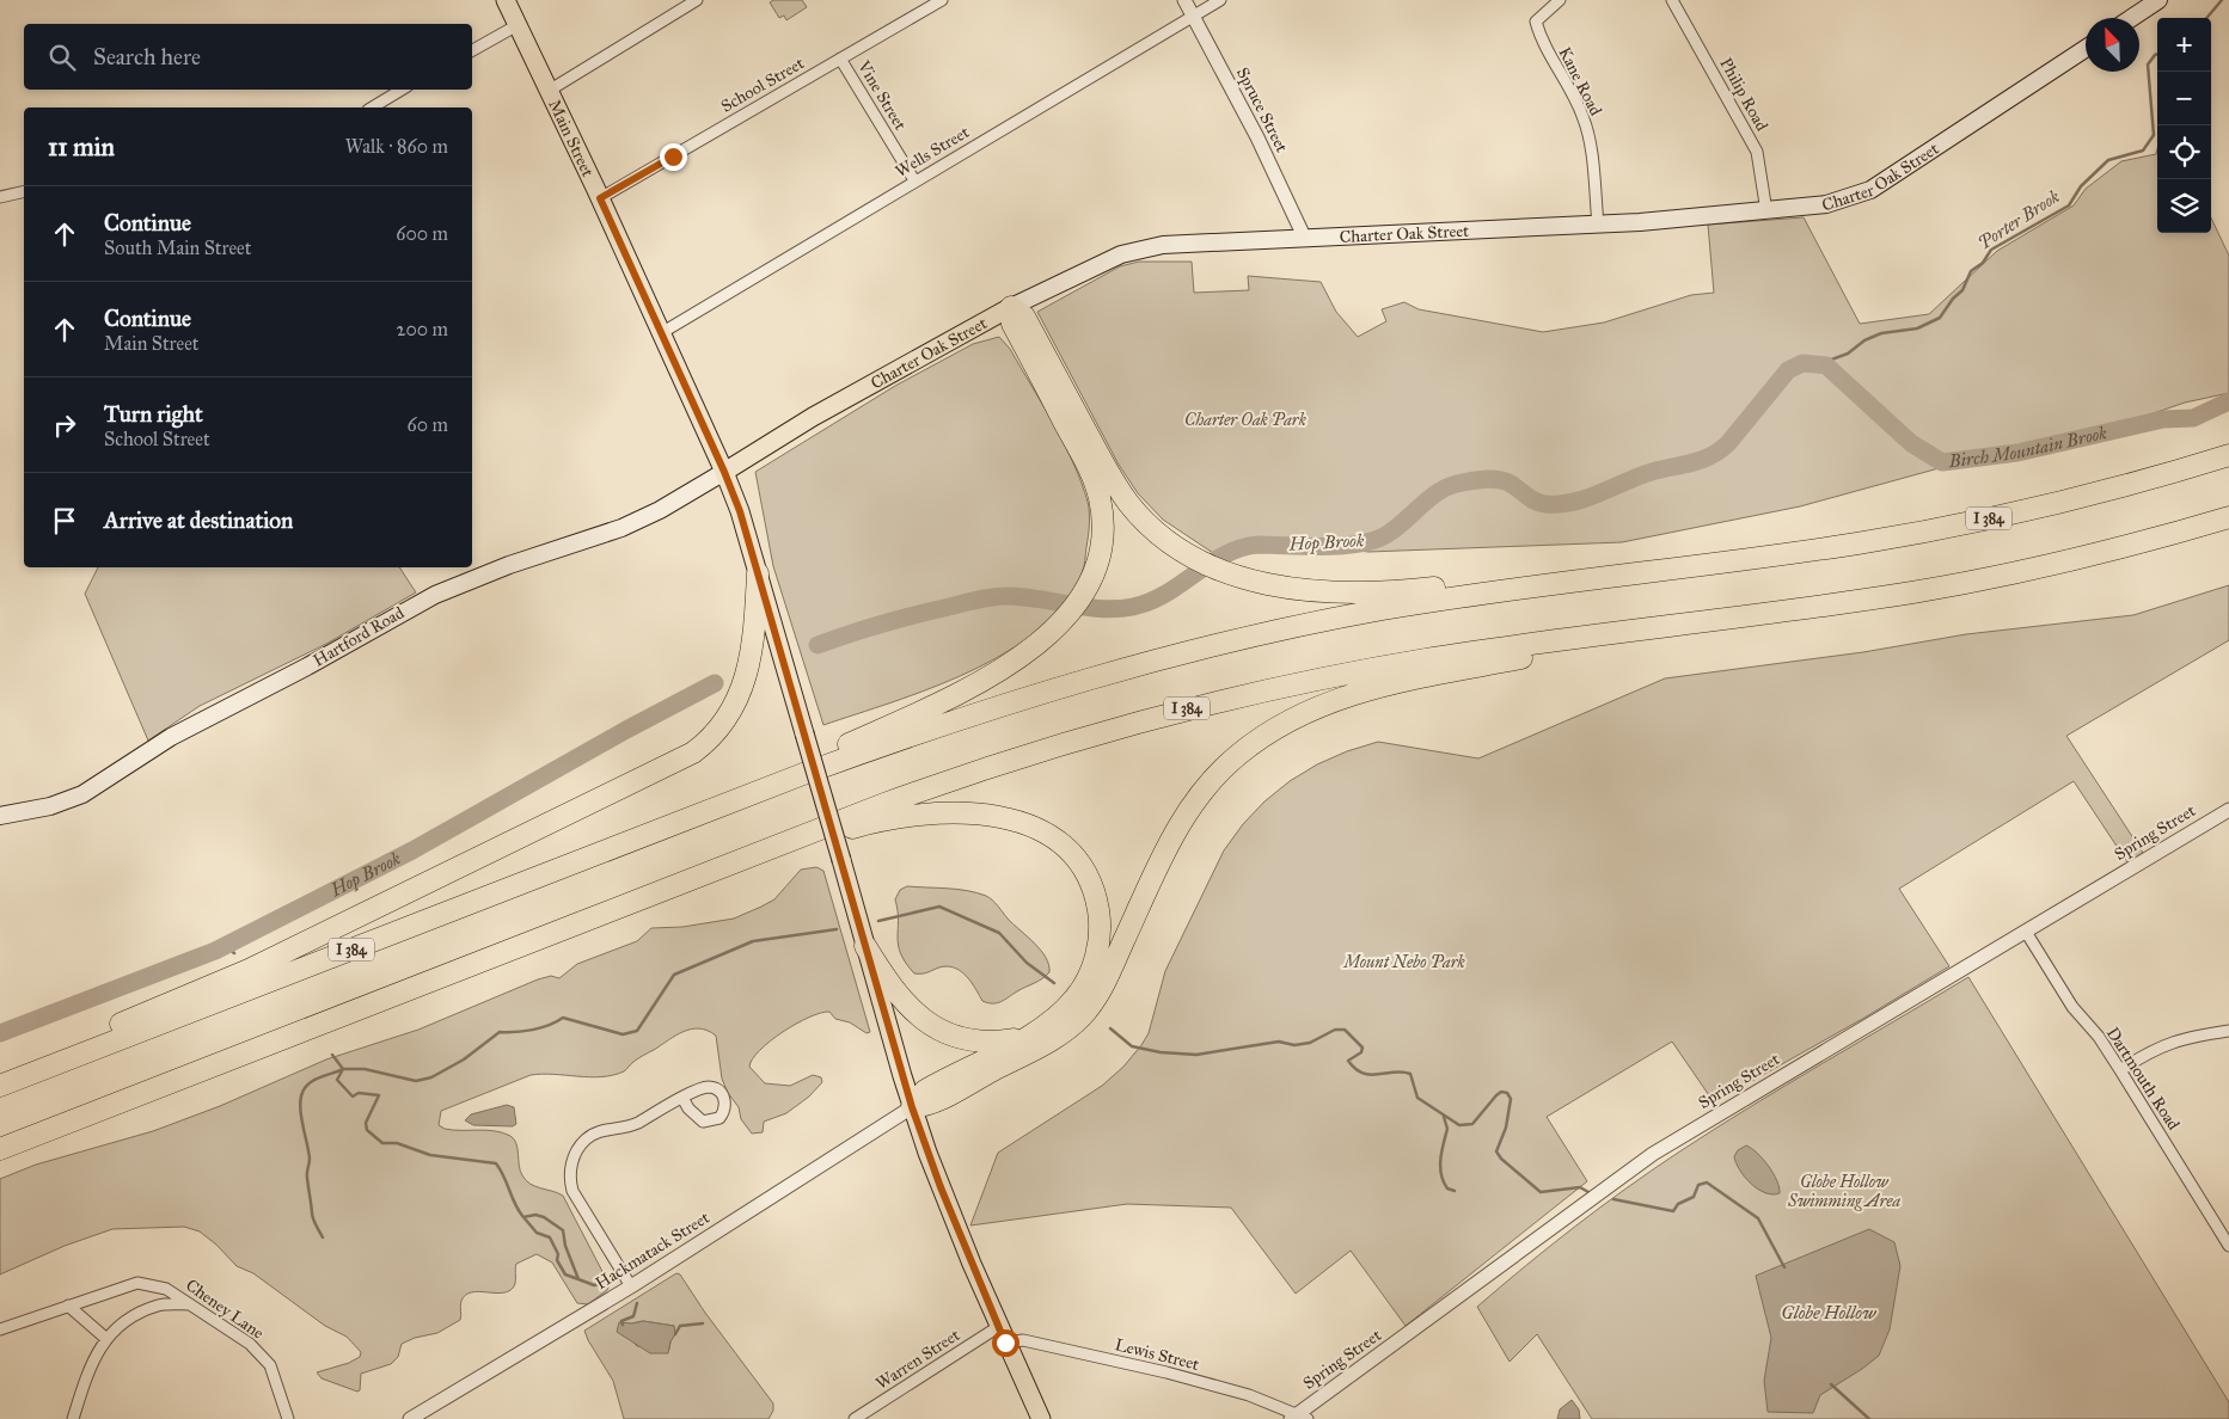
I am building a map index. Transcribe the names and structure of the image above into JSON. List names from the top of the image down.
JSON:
{
  "streets": {
    "highway": ["I 384"],
    "main road": ["Main Street", "Charter Oak Street", "Hartford Road"],
    "street": [
      "Kane Road",
      "School Street",
      "Philip Road",
      "Vine Street",
      "Spruce Street",
      "Wells Street",
      "Spring Street",
      "Dartmouth Road",
      "Hackmatack Street",
      "Cheney Lane",
      "Lewis Street",
      "Warren Street"
    ]
  },
  "crossings": [
    ["Kane Road", "Charter Oak Street"],
    ["School Street", "Vine Street"],
    ["School Street", "Main Street"],
    ["Philip Road", "Charter Oak Street"],
    ["Vine Street", "Wells Street"],
    ["Spruce Street", "Wells Street"],
    ["Spruce Street", "Charter Oak Street"],
    ["Main Street", "Wells Street"],
    ["Main Street", "Charter Oak Street"],
    ["Main Street", "Hartford Road"],
    ["Main Street", "Hackmatack Street"],
    ["Main Street", "Lewis Street"],
    ["Main Street", "Warren Street"],
    ["Charter Oak Street", "Hartford Road"],
    ["Spring Street", "Dartmouth Road"],
    ["Spring Street", "Lewis Street"],
    ["Lewis Street", "Warren Street"]
  ],
  "water": [
    "Porter Brook",
    "Birch Mountain Brook",
    "Hop Brook",
    "Globe Hollow"
  ],
  "parks": ["Charter Oak Park", "Mount Nebo Park", "Globe Hollow Swimming Area"],
  "north": "top left",
  "page": {
    "map_buttons": ["+", "−"],
    "search": "Search here",
    "heading": ["11 min", "Walk · 860 m"],
    "list": [
      ["Continue", "South Main Street", "600 m"],
      ["Continue", "Main Street", "200 m"],
      ["Turn right", "School Street", "60 m"],
      "Arrive at destination"
    ]
  }
}
